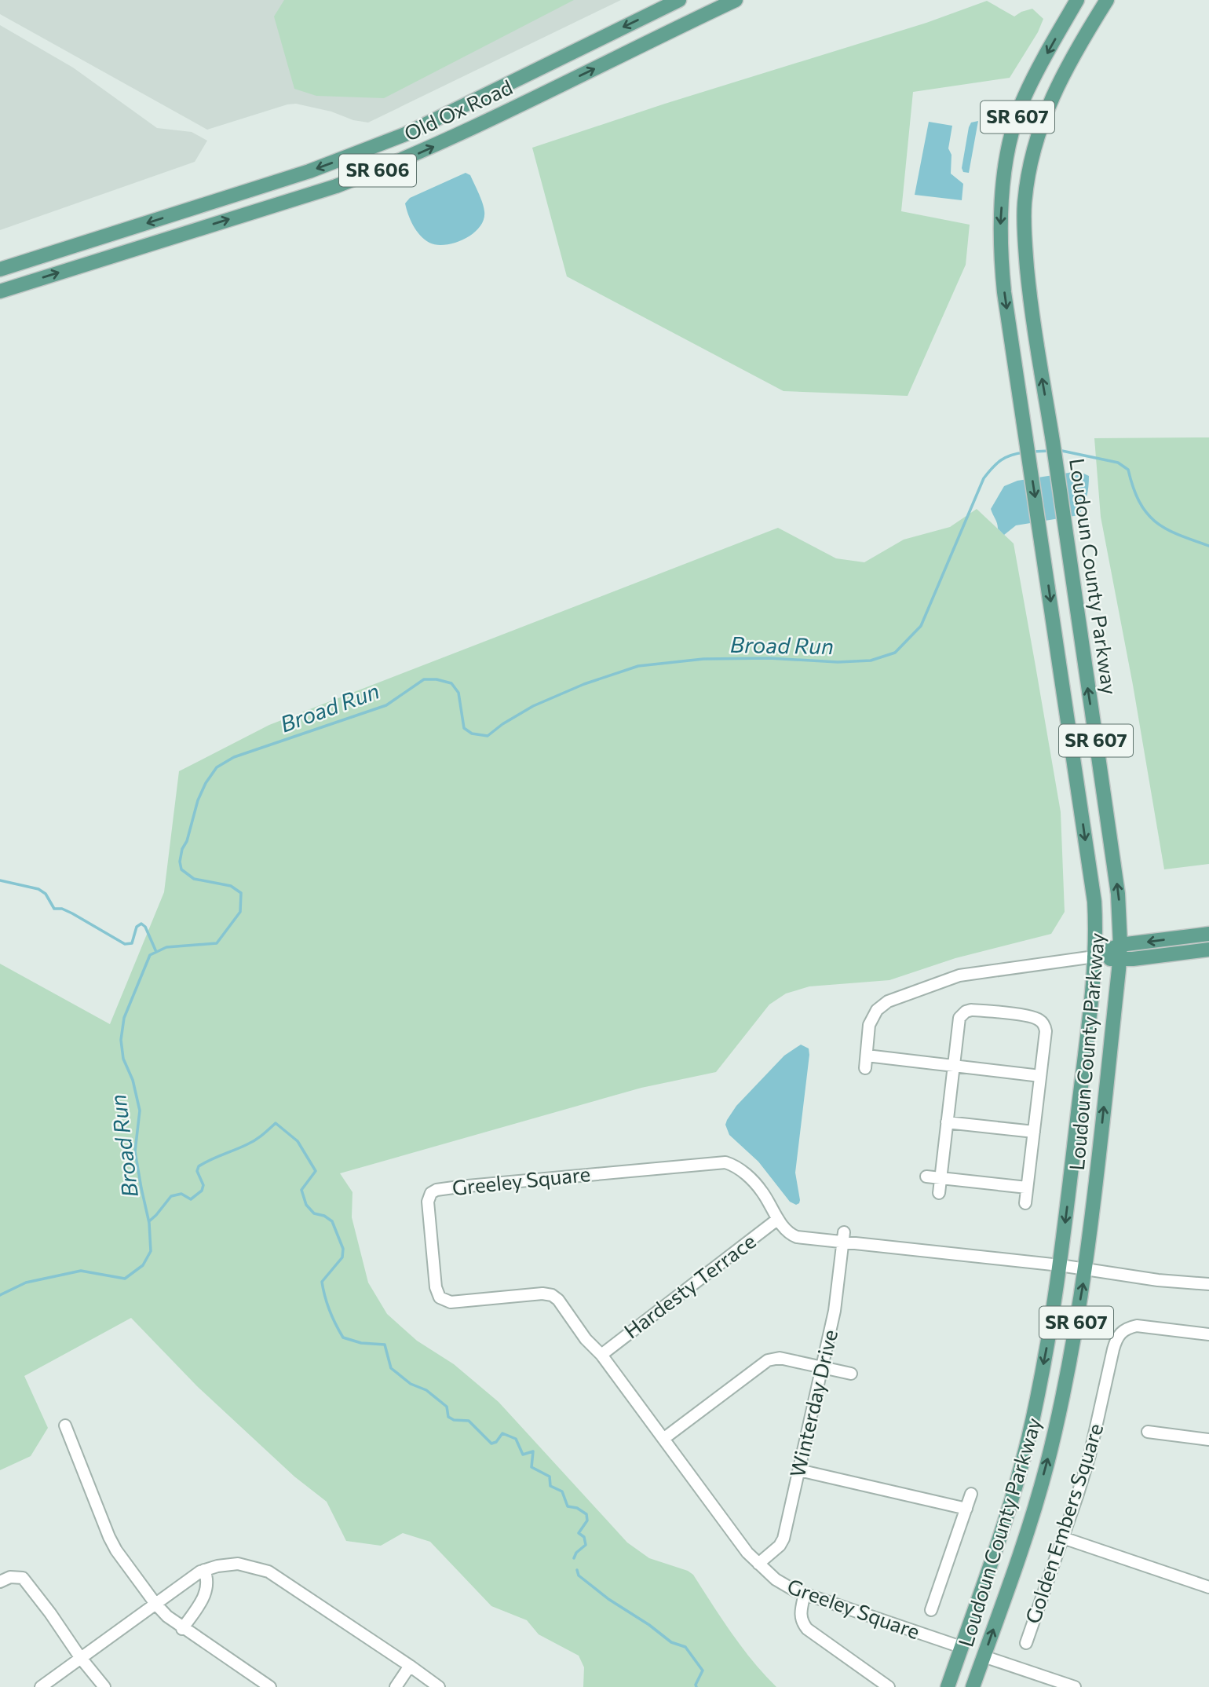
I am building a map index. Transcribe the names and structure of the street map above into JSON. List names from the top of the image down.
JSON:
{
  "streets": {
    "main road": [
      "Old Ox Road",
      "SR 607",
      "SR 606",
      "Loudoun County Parkway"
    ],
    "street": [
      "Greeley Square",
      "Hardesty Terrace",
      "Winterday Drive",
      "Golden Embers Square"
    ]
  },
  "crossings": [
    ["Loudoun County Parkway", "Greeley Square"],
    ["Greeley Square", "Hardesty Terrace"],
    ["Greeley Square", "Winterday Drive"]
  ],
  "water": ["Broad Run"]
}
